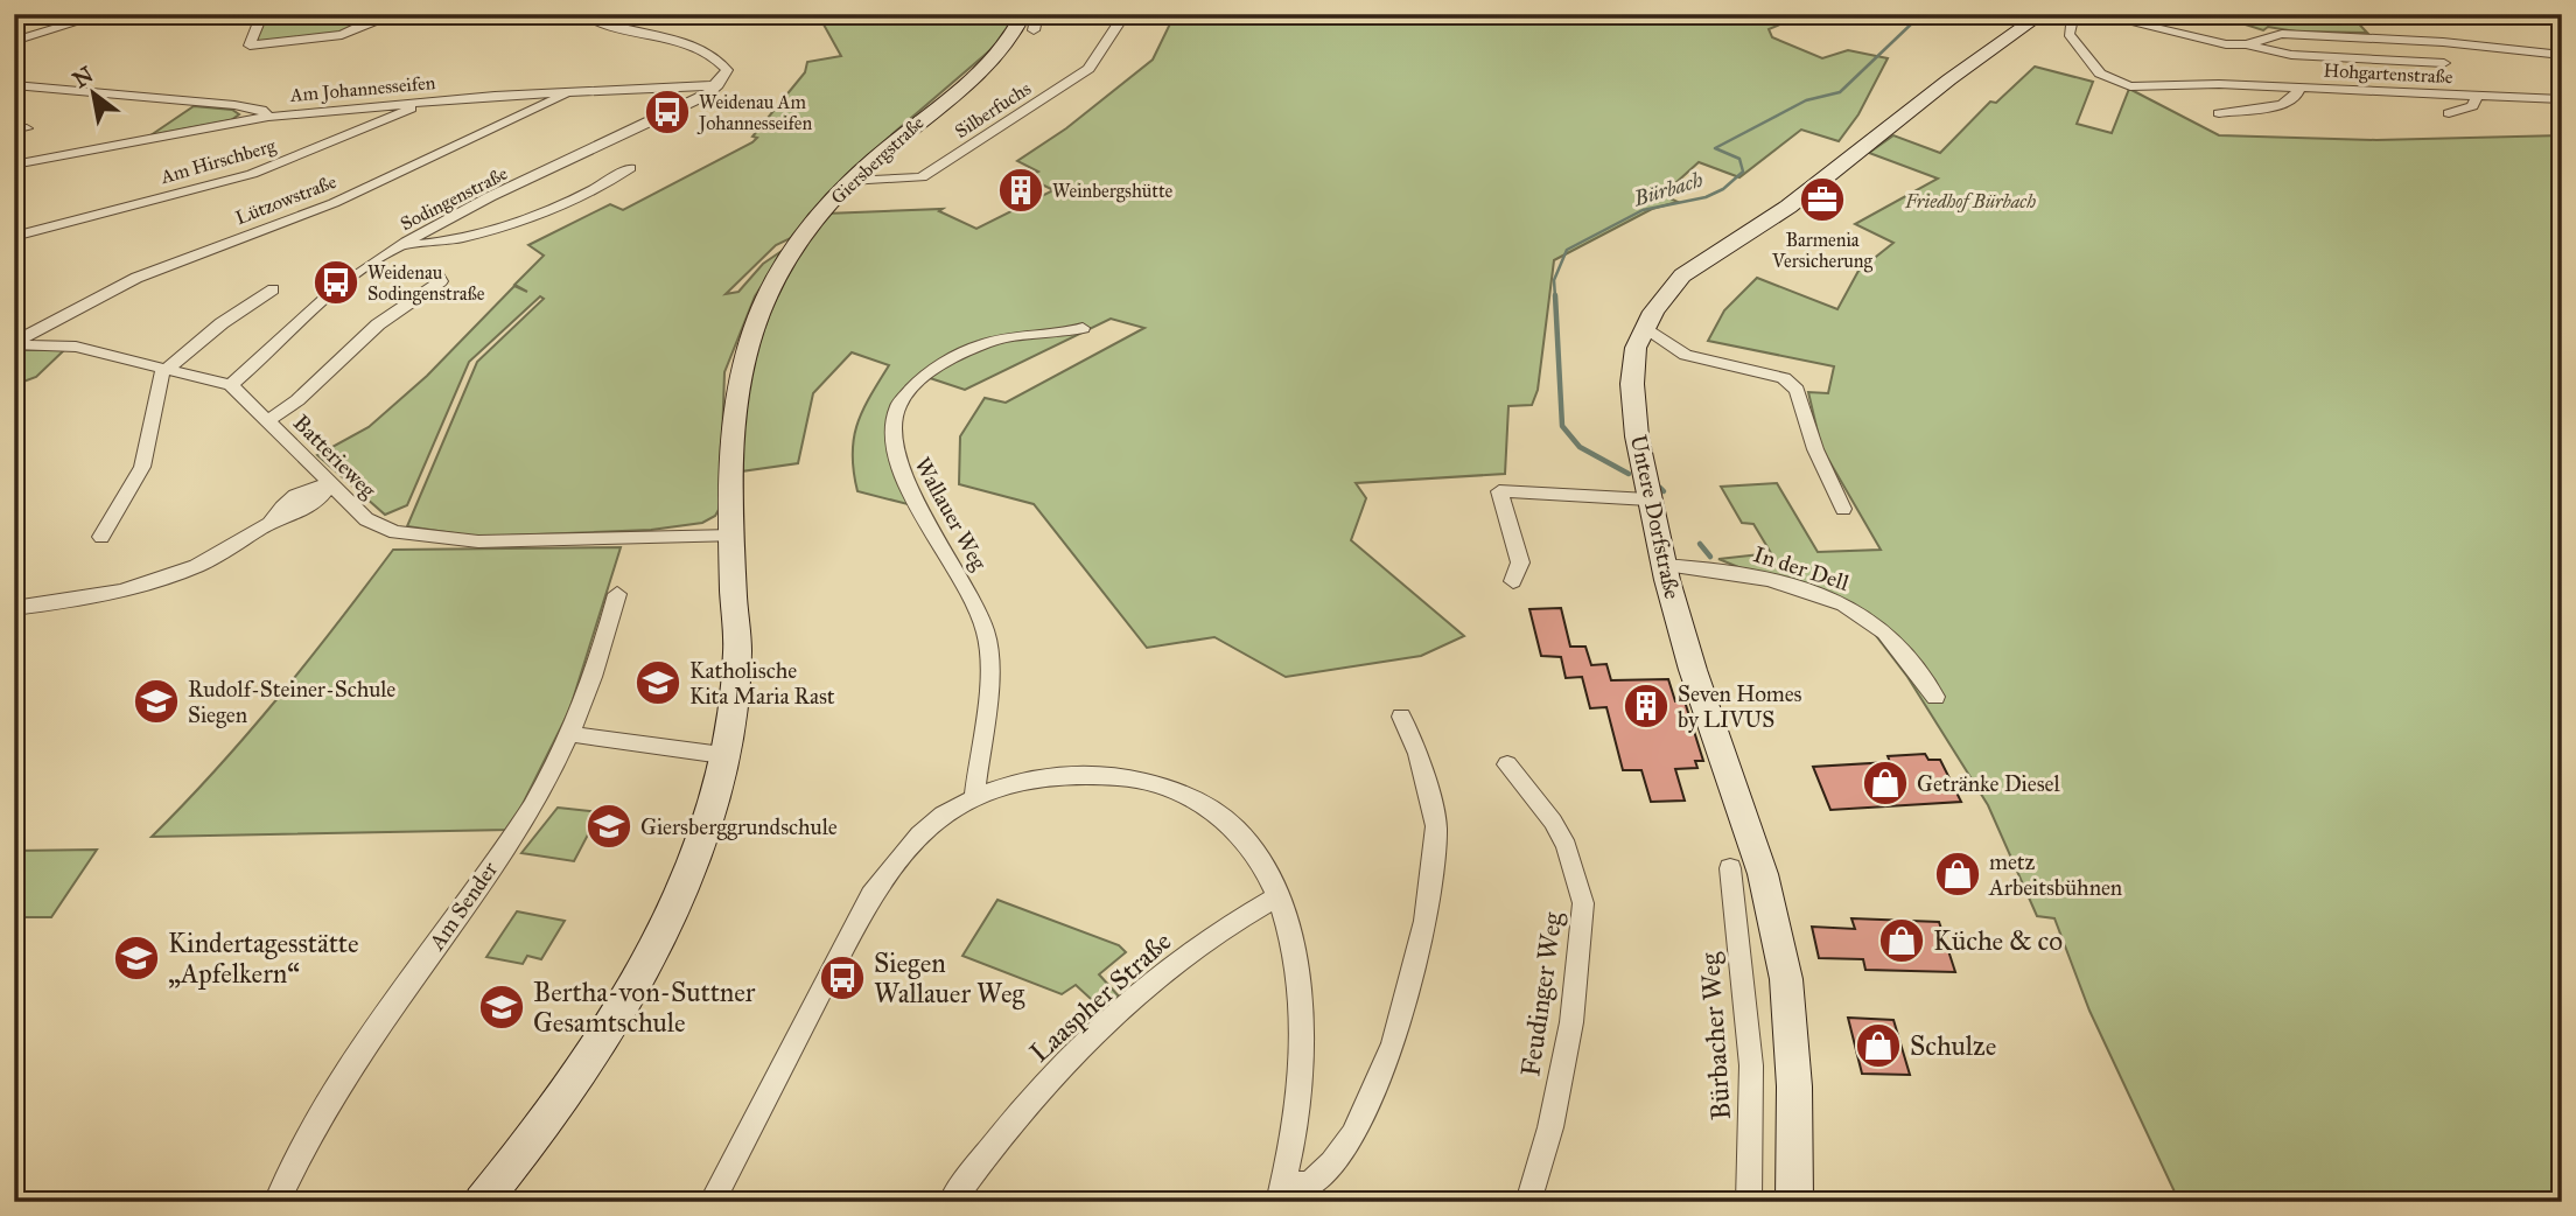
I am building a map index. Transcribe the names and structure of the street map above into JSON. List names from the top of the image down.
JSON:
{
  "streets": {
    "street": [
      "Hohgartenstraße",
      "Am Johannesseifen",
      "Silberfuchs",
      "Giersbergstraße",
      "Am Hirschberg",
      "Sodingenstraße",
      "Lützowstraße",
      "Batterieweg",
      "Wallauer Weg",
      "Untere Dorfstraße",
      "In der Dell",
      "Am Sender",
      "Feudinger Weg",
      "Laaspher Straße",
      "Bürbacher Weg"
    ]
  },
  "crossings": [
    ["Am Johannesseifen", "Am Hirschberg"],
    ["Am Johannesseifen", "Sodingenstraße"],
    ["Am Johannesseifen", "Lützowstraße"],
    ["Silberfuchs", "Giersbergstraße"],
    ["Giersbergstraße", "Batterieweg"],
    ["Sodingenstraße", "Batterieweg"],
    ["Lützowstraße", "Batterieweg"],
    ["Untere Dorfstraße", "In der Dell"]
  ],
  "water": ["Bürbach"],
  "parks": ["Friedhof Bürbach"],
  "places": {
    "bus stop": ["Weidenau Am Johannesseifen", "Weidenau Sodingenstraße", "Siegen Wallauer Weg"],
    "building": ["Weinbergshütte", "Seven Homes by LIVUS"],
    "office": ["Barmenia Versicherung"],
    "school or university": [
      "Katholische Kita Maria Rast",
      "Rudolf-Steiner-Schule Siegen",
      "Giersberggrundschule",
      "Kindertagesstätte „Apfelkern“",
      "Bertha-von-Suttner Gesamtschule"
    ],
    "shop": [
      "Getränke Diesel",
      "metz Arbeitsbühnen",
      "Küche & co",
      "Schulze"
    ]
  },
  "north": "top left"
}
